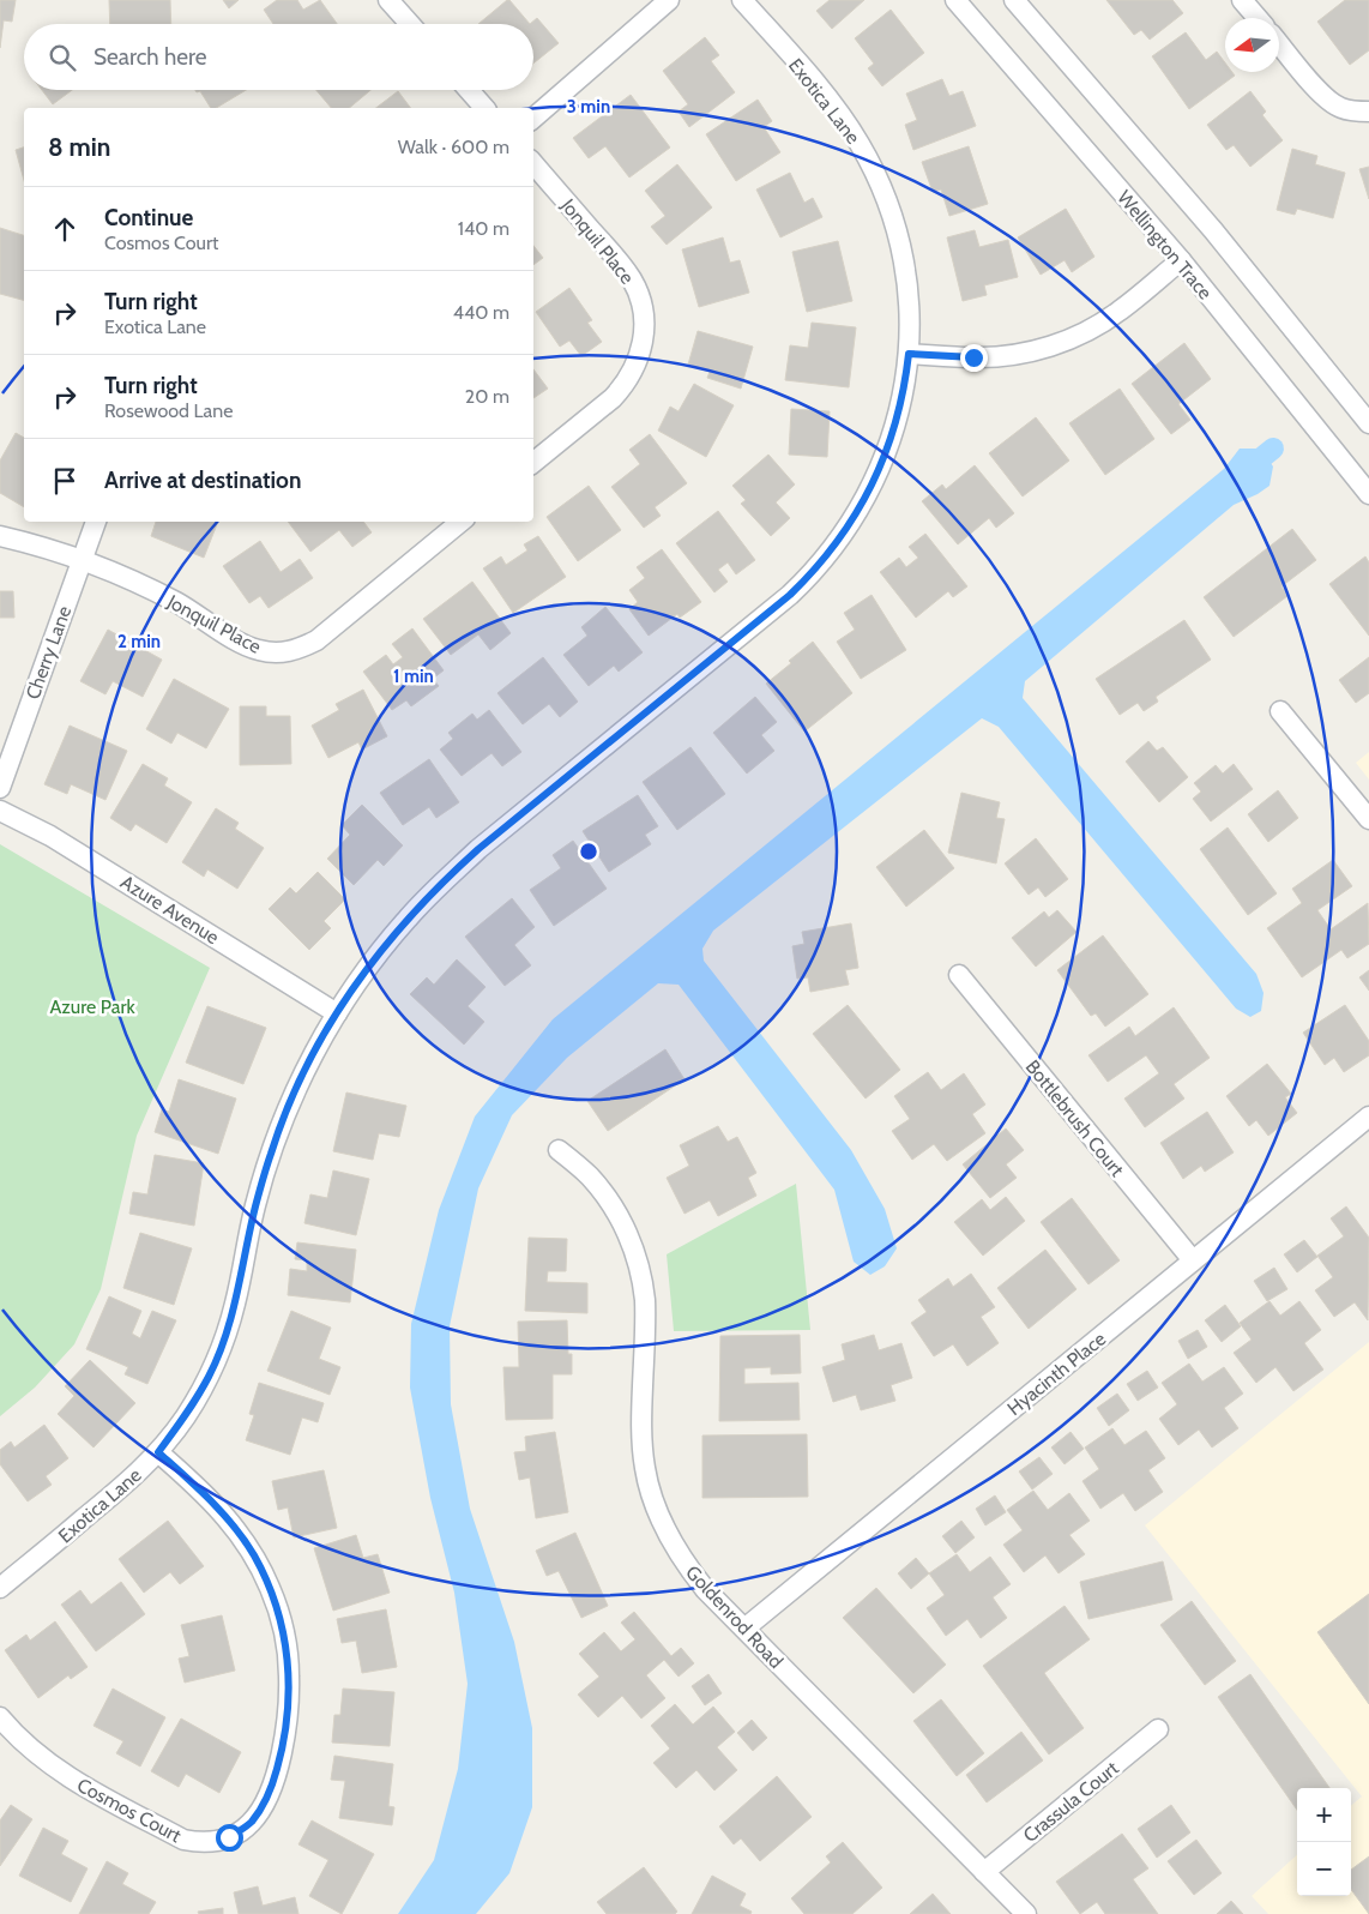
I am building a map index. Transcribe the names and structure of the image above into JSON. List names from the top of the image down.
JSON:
{
  "streets": {
    "street": [
      "Exotica Lane",
      "Jonquil Place",
      "Wellington Trace",
      "Cherry Lane",
      "Azure Avenue",
      "Bottlebrush Court",
      "Hyacinth Place",
      "Goldenrod Road",
      "Crassula Court",
      "Cosmos Court"
    ]
  },
  "crossings": [
    ["Exotica Lane", "Azure Avenue"],
    ["Exotica Lane", "Cosmos Court"],
    ["Jonquil Place", "Cherry Lane"],
    ["Bottlebrush Court", "Hyacinth Place"],
    ["Hyacinth Place", "Goldenrod Road"],
    ["Goldenrod Road", "Crassula Court"]
  ],
  "parks": ["Azure Park"],
  "north": "left",
  "page": {
    "search": "Search here",
    "heading": ["8 min", "Walk · 600 m"],
    "list": [
      ["Continue", "Cosmos Court", "140 m"],
      ["Turn right", "Exotica Lane", "440 m"],
      ["Turn right", "Rosewood Lane", "20 m"],
      "Arrive at destination"
    ],
    "map_buttons": ["+", "−"]
  },
  "rings": ["3 min", "2 min", "1 min"]
}
